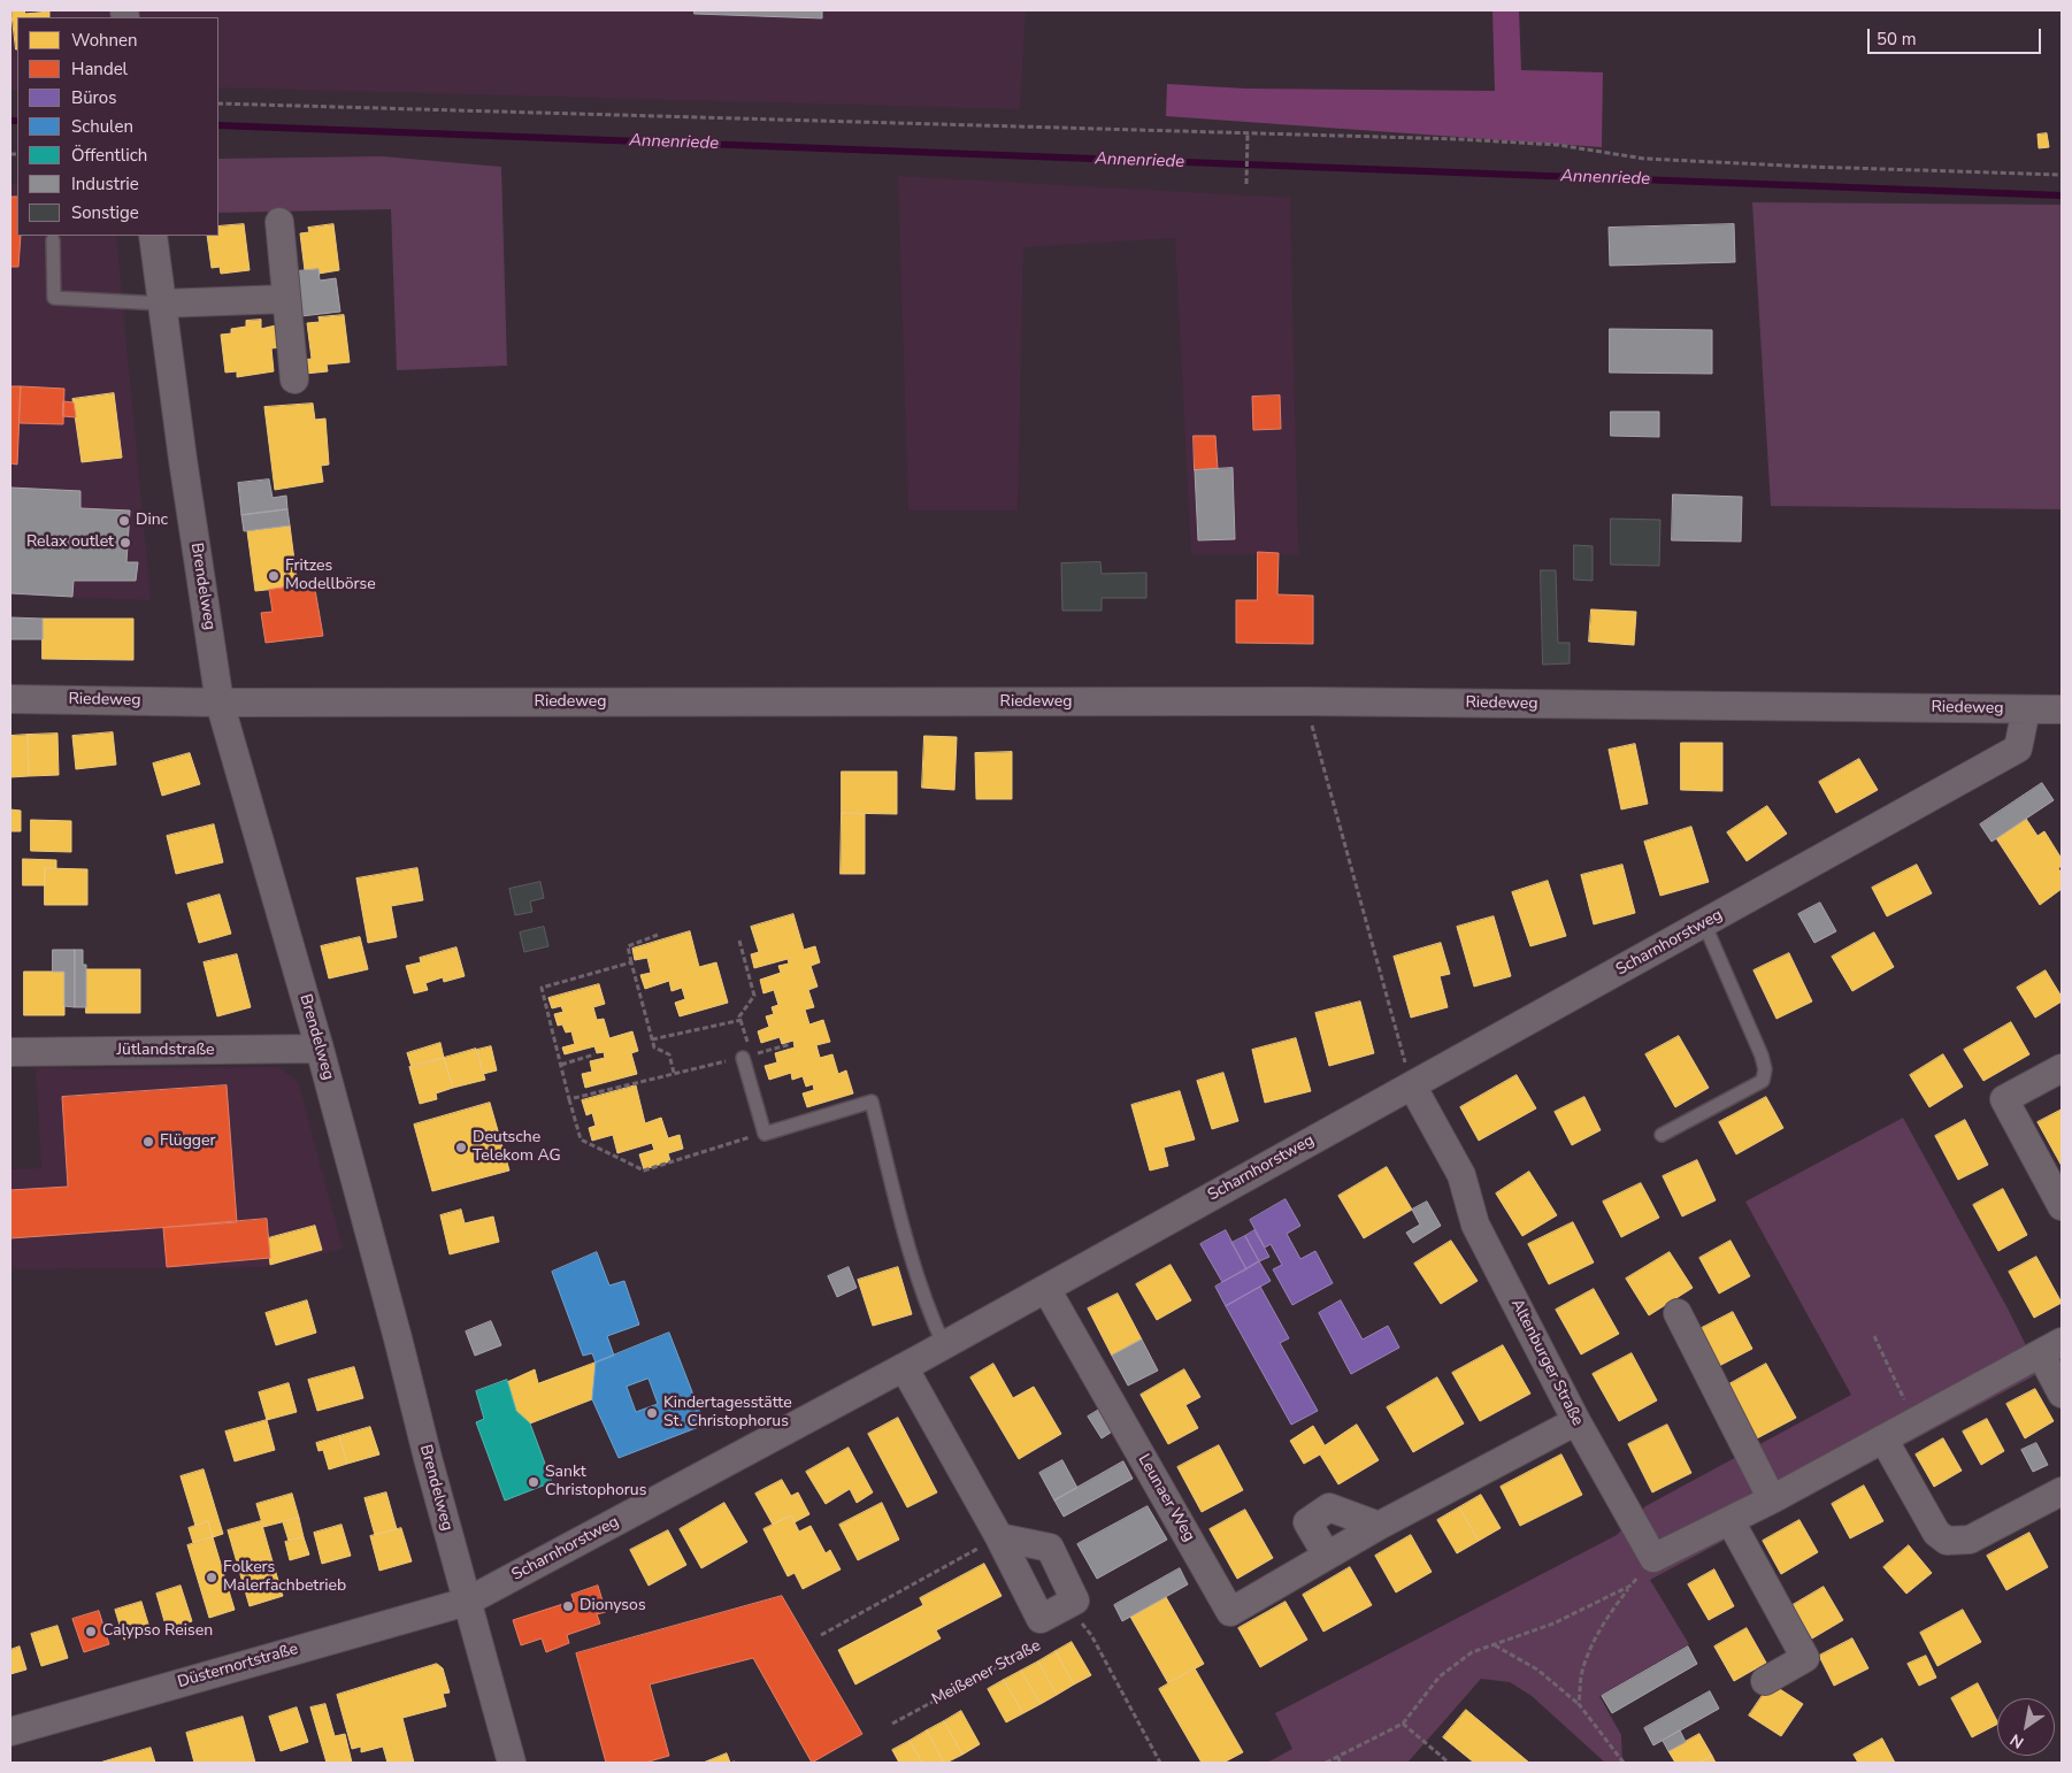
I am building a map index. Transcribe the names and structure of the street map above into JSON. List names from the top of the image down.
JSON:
{
  "streets": {
    "street": [
      "Brendelweg",
      "Riedeweg",
      "Scharnhorstweg",
      "Jütlandstraße",
      "Altenburger Straße",
      "Leunaer Weg",
      "Düsternortstraße",
      "Meißener Straße"
    ]
  },
  "crossings": [
    ["Brendelweg", "Riedeweg"],
    ["Brendelweg", "Scharnhorstweg"],
    ["Brendelweg", "Jütlandstraße"],
    ["Brendelweg", "Düsternortstraße"],
    ["Riedeweg", "Scharnhorstweg"],
    ["Scharnhorstweg", "Altenburger Straße"],
    ["Scharnhorstweg", "Leunaer Weg"],
    ["Scharnhorstweg", "Düsternortstraße"],
    ["Scharnhorstweg", "Meißener Straße"],
    ["Altenburger Straße", "Leunaer Weg"]
  ],
  "water": ["Annenriede"],
  "places": [
    "Dinc",
    "Relax outlet",
    "Fritzes Modellbörse",
    "Flügger",
    "Deutsche Telekom AG",
    "Kindertagesstätte St. Christophorus",
    "Sankt Christophorus",
    "Folkers Malerfachbetrieb",
    "Dionysos",
    "Calypso Reisen"
  ],
  "legend": [
    "Wohnen",
    "Handel",
    "Büros",
    "Schulen",
    "Öffentlich",
    "Industrie",
    "Sonstige"
  ],
  "scale_bar": "50 m",
  "north": "bottom left"
}
